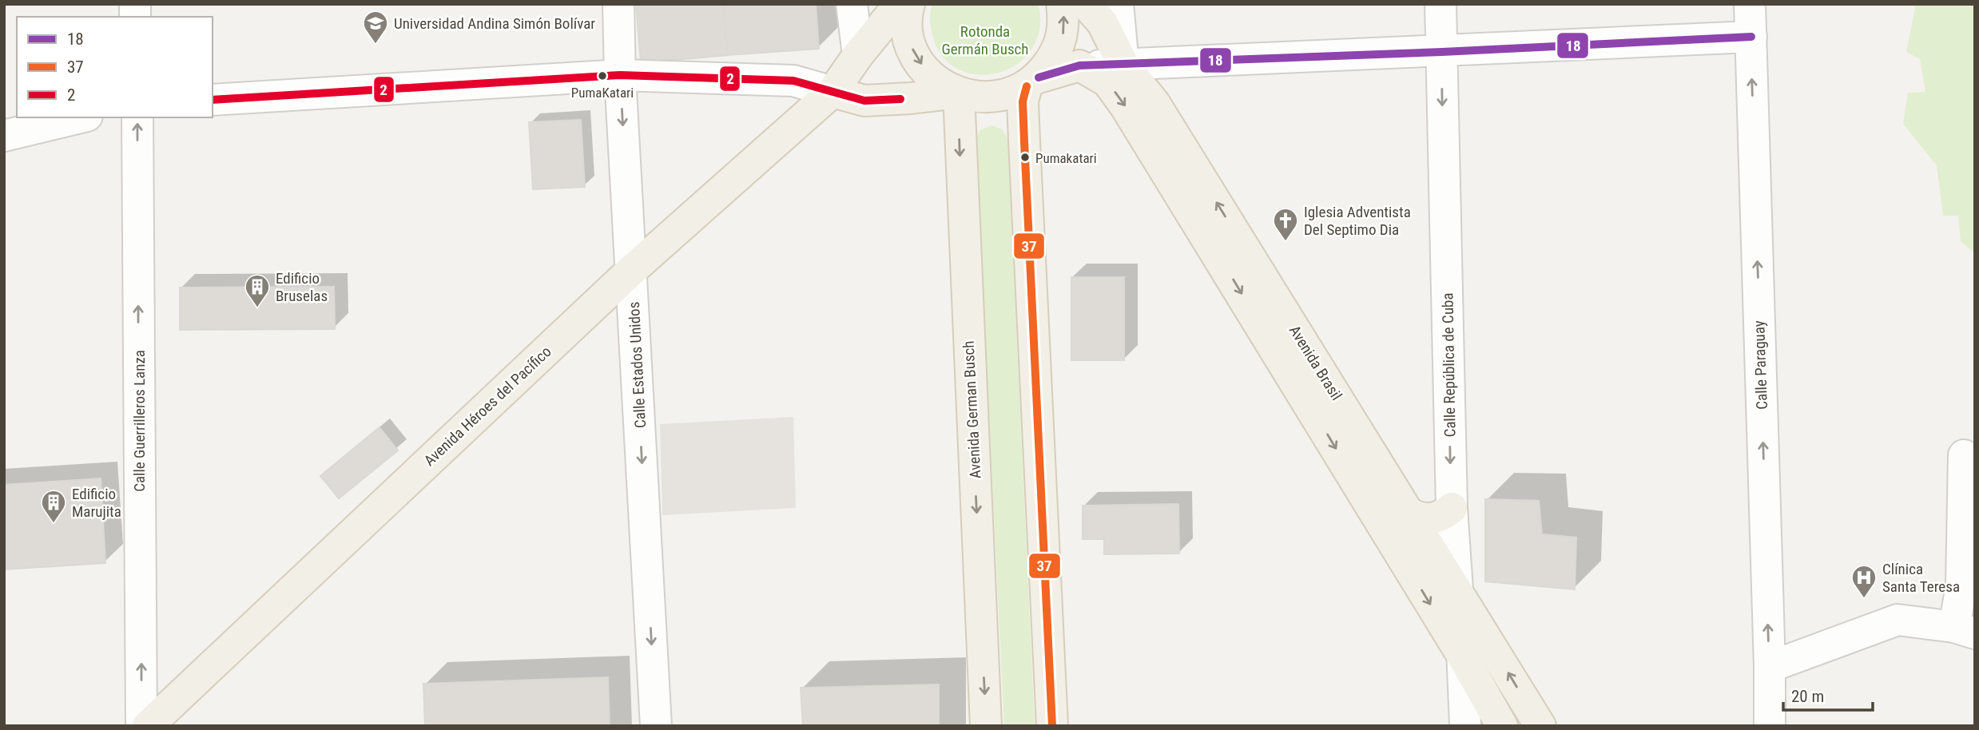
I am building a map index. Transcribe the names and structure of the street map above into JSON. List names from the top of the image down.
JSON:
{
  "streets": {
    "main road": ["Avenida Brasil", "Avenida Héroes del Pacífico", "Avenida German Busch"],
    "street": [
      "Calle Estados Unidos",
      "Calle República de Cuba",
      "Calle Paraguay",
      "Calle Guerrilleros Lanza"
    ]
  },
  "crossings": [
    ["Avenida Brasil", "Calle República de Cuba"],
    ["Calle Estados Unidos", "Avenida Héroes del Pacífico"]
  ],
  "one_way": [
    "Calle Estados Unidos",
    "Calle República de Cuba",
    "Calle Paraguay",
    "Calle Guerrilleros Lanza"
  ],
  "parks": ["Rotonda Germán Busch"],
  "places": {
    "school or university": ["Universidad Andina Simón Bolívar"],
    "other": ["PumaKatari", "Pumakatari"],
    "church": ["Iglesia Adventista Del Septimo Dia"],
    "building": ["Edificio Bruselas", "Edificio Marujita"],
    "hospital": ["Clínica Santa Teresa"]
  },
  "lines": ["transit line 18", "transit line 2", "transit line 37"],
  "legend": ["18", "37", "2"],
  "scale_bar": "20 m"
}
